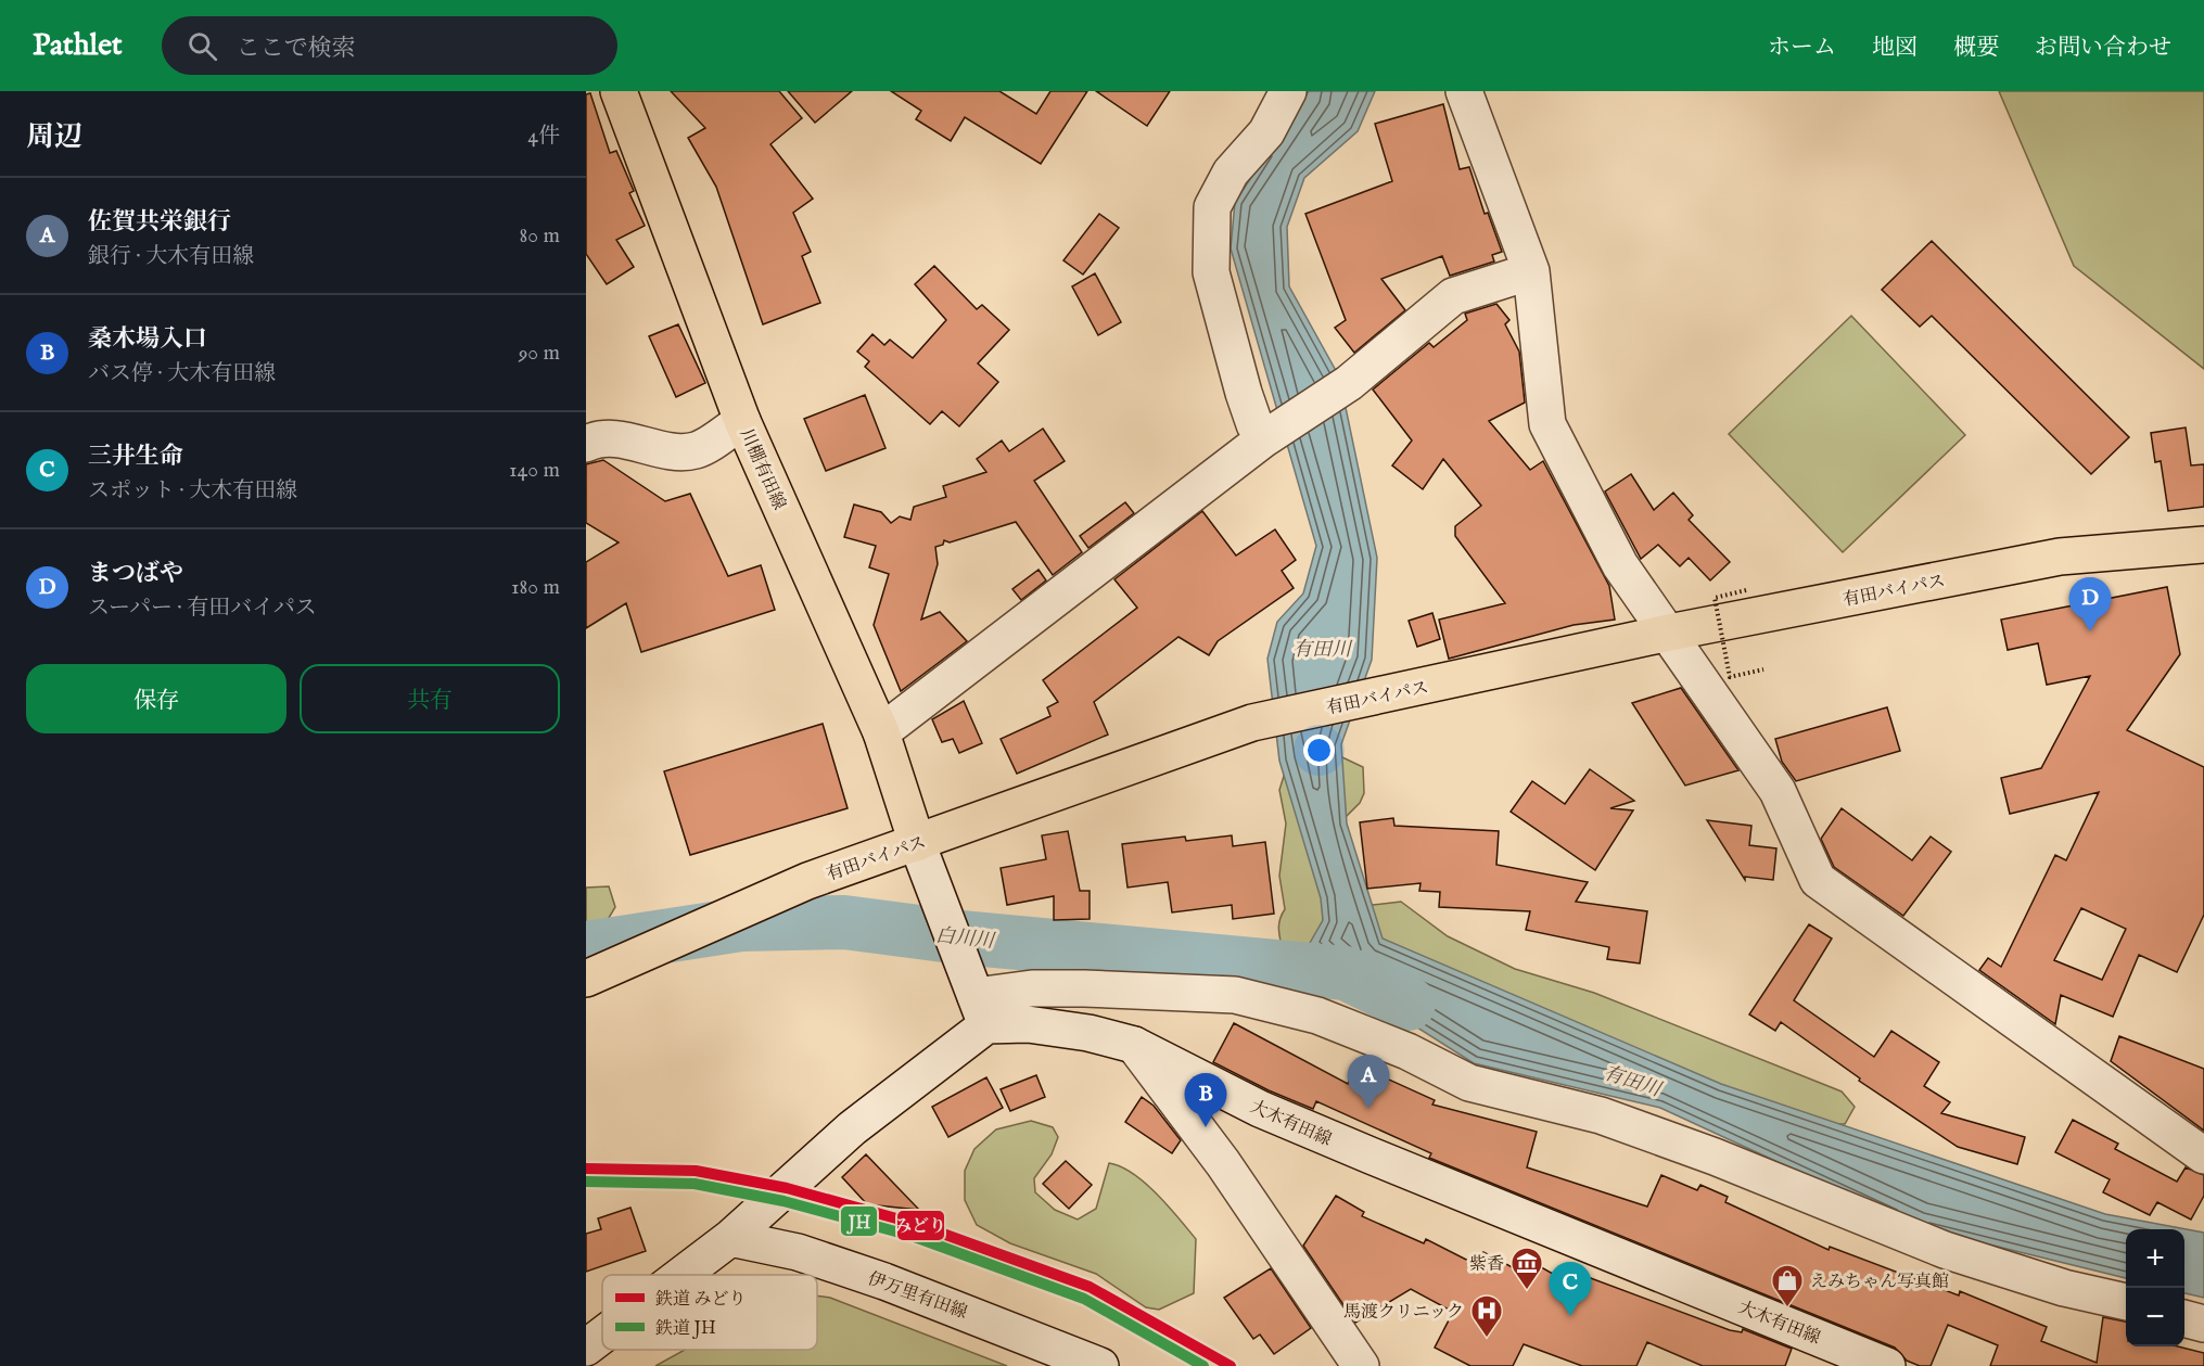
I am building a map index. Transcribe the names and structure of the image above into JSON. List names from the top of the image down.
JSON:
{
  "streets": {
    "main road": ["川棚有田線", "有田バイパス"],
    "street": ["大木有田線", "伊万里有田線"]
  },
  "crossings": [
    ["川棚有田線", "有田バイパス"]
  ],
  "water": ["有田川", "白川川"],
  "places": {
    "museum": ["紫香"],
    "shop": ["えみちゃん写真館"],
    "hospital": ["馬渡クリニック"]
  },
  "lines": ["rail line みどり", "rail line JH"],
  "legend": ["鉄道 みどり", "鉄道 JH"],
  "page": {
    "header": "Pathlet",
    "search": "ここで検索",
    "nav": [
      "ホーム",
      "地図",
      "概要",
      "お問い合わせ"
    ],
    "heading": ["周辺", "4件"],
    "list": [
      {
        "mark": "A",
        "name": "佐賀共栄銀行",
        "note": "銀行 · 大木有田線",
        "value": "80 m"
      },
      {
        "mark": "B",
        "name": "桑木場入口",
        "note": "バス停 · 大木有田線",
        "value": "90 m"
      },
      {
        "mark": "C",
        "name": "三井生命",
        "note": "スポット · 大木有田線",
        "value": "140 m"
      },
      {
        "mark": "D",
        "name": "まつばや",
        "note": "スーパー · 有田バイパス",
        "value": "180 m"
      }
    ],
    "pins": [
      "D",
      "A",
      "B",
      "C"
    ],
    "buttons": ["保存", "共有"],
    "map_buttons": ["+", "−"]
  }
}
